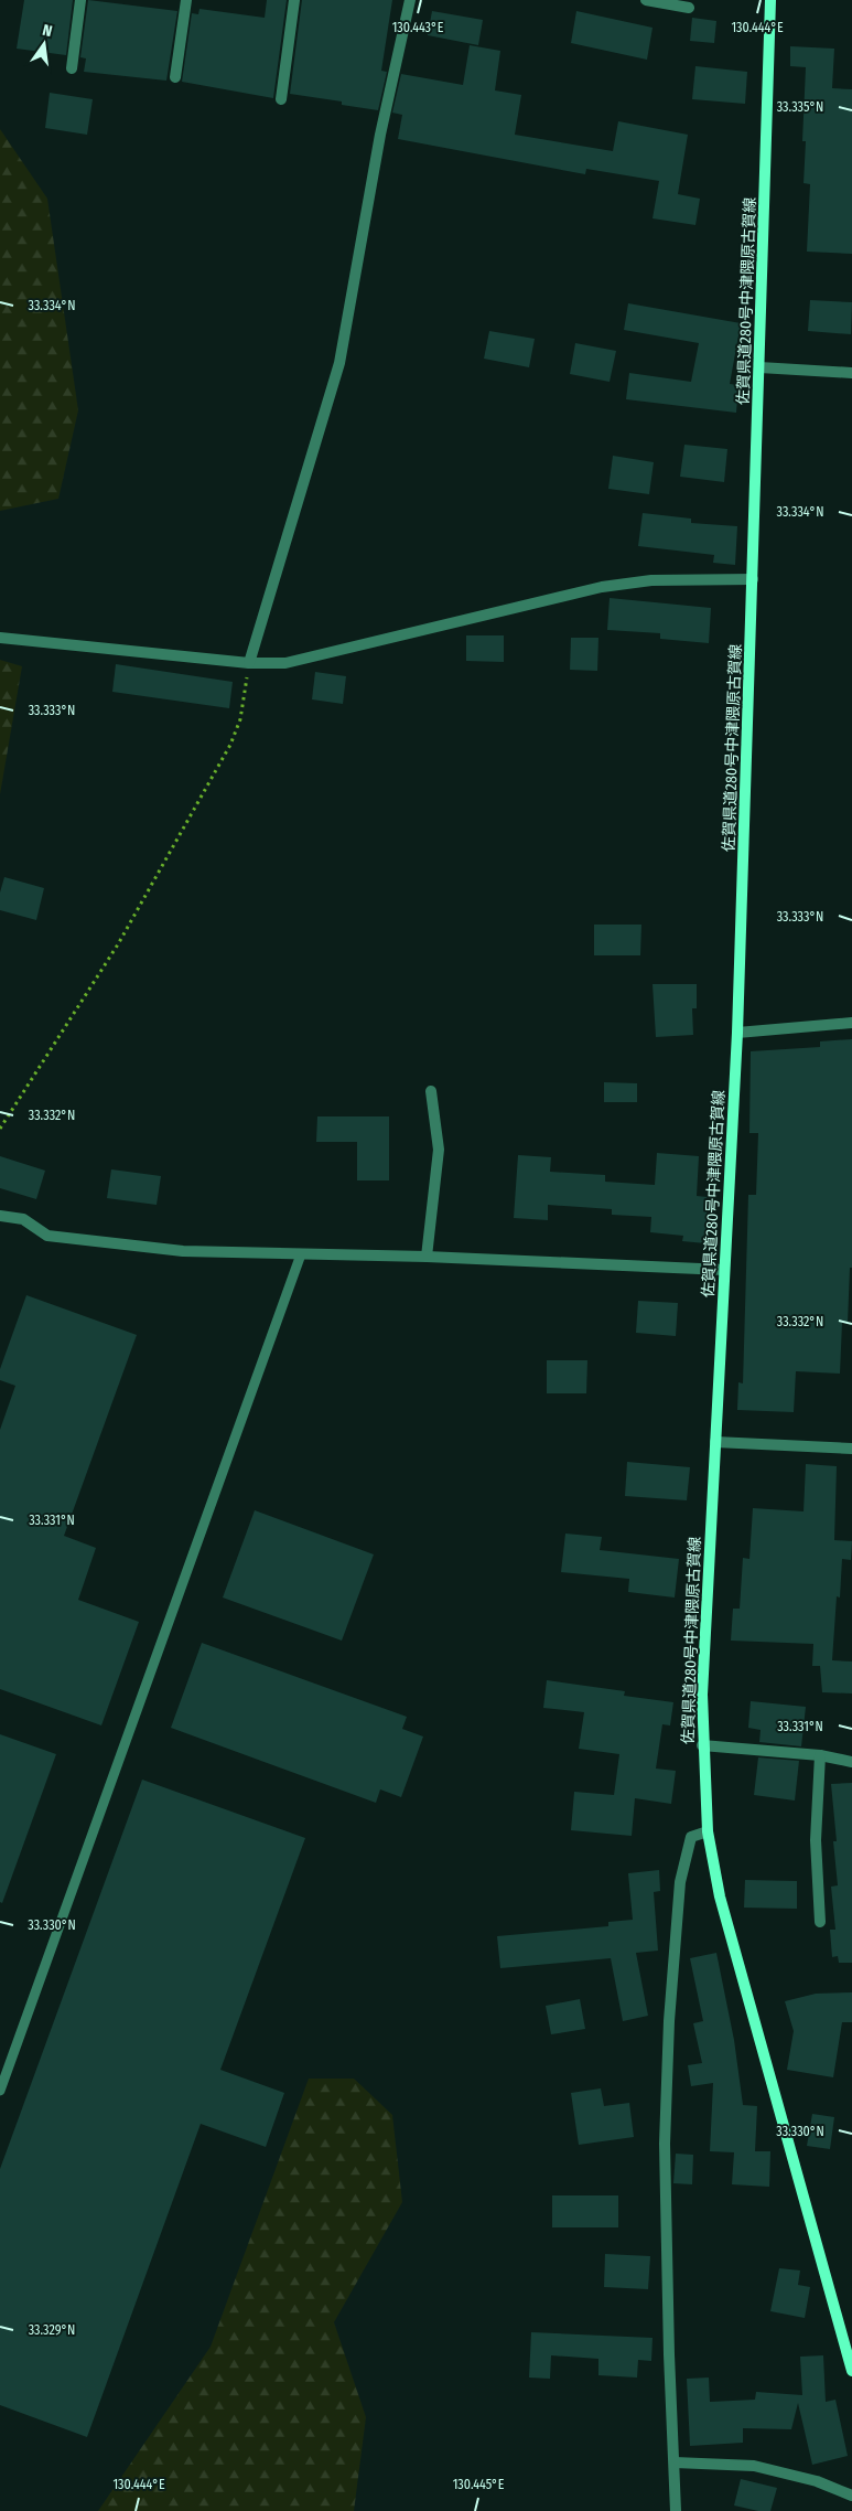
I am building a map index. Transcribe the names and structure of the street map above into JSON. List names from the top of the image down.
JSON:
{
  "streets": {
    "main road": ["佐賀県道280号中津隈原古賀線"]
  },
  "north": "top",
  "coordinates": [
    "130.443°E",
    "130.444°E",
    "33.335°N",
    "33.334°N",
    "33.333°N",
    "33.332°N",
    "33.331°N",
    "33.330°N",
    "33.329°N",
    "130.445°E"
  ]
}
